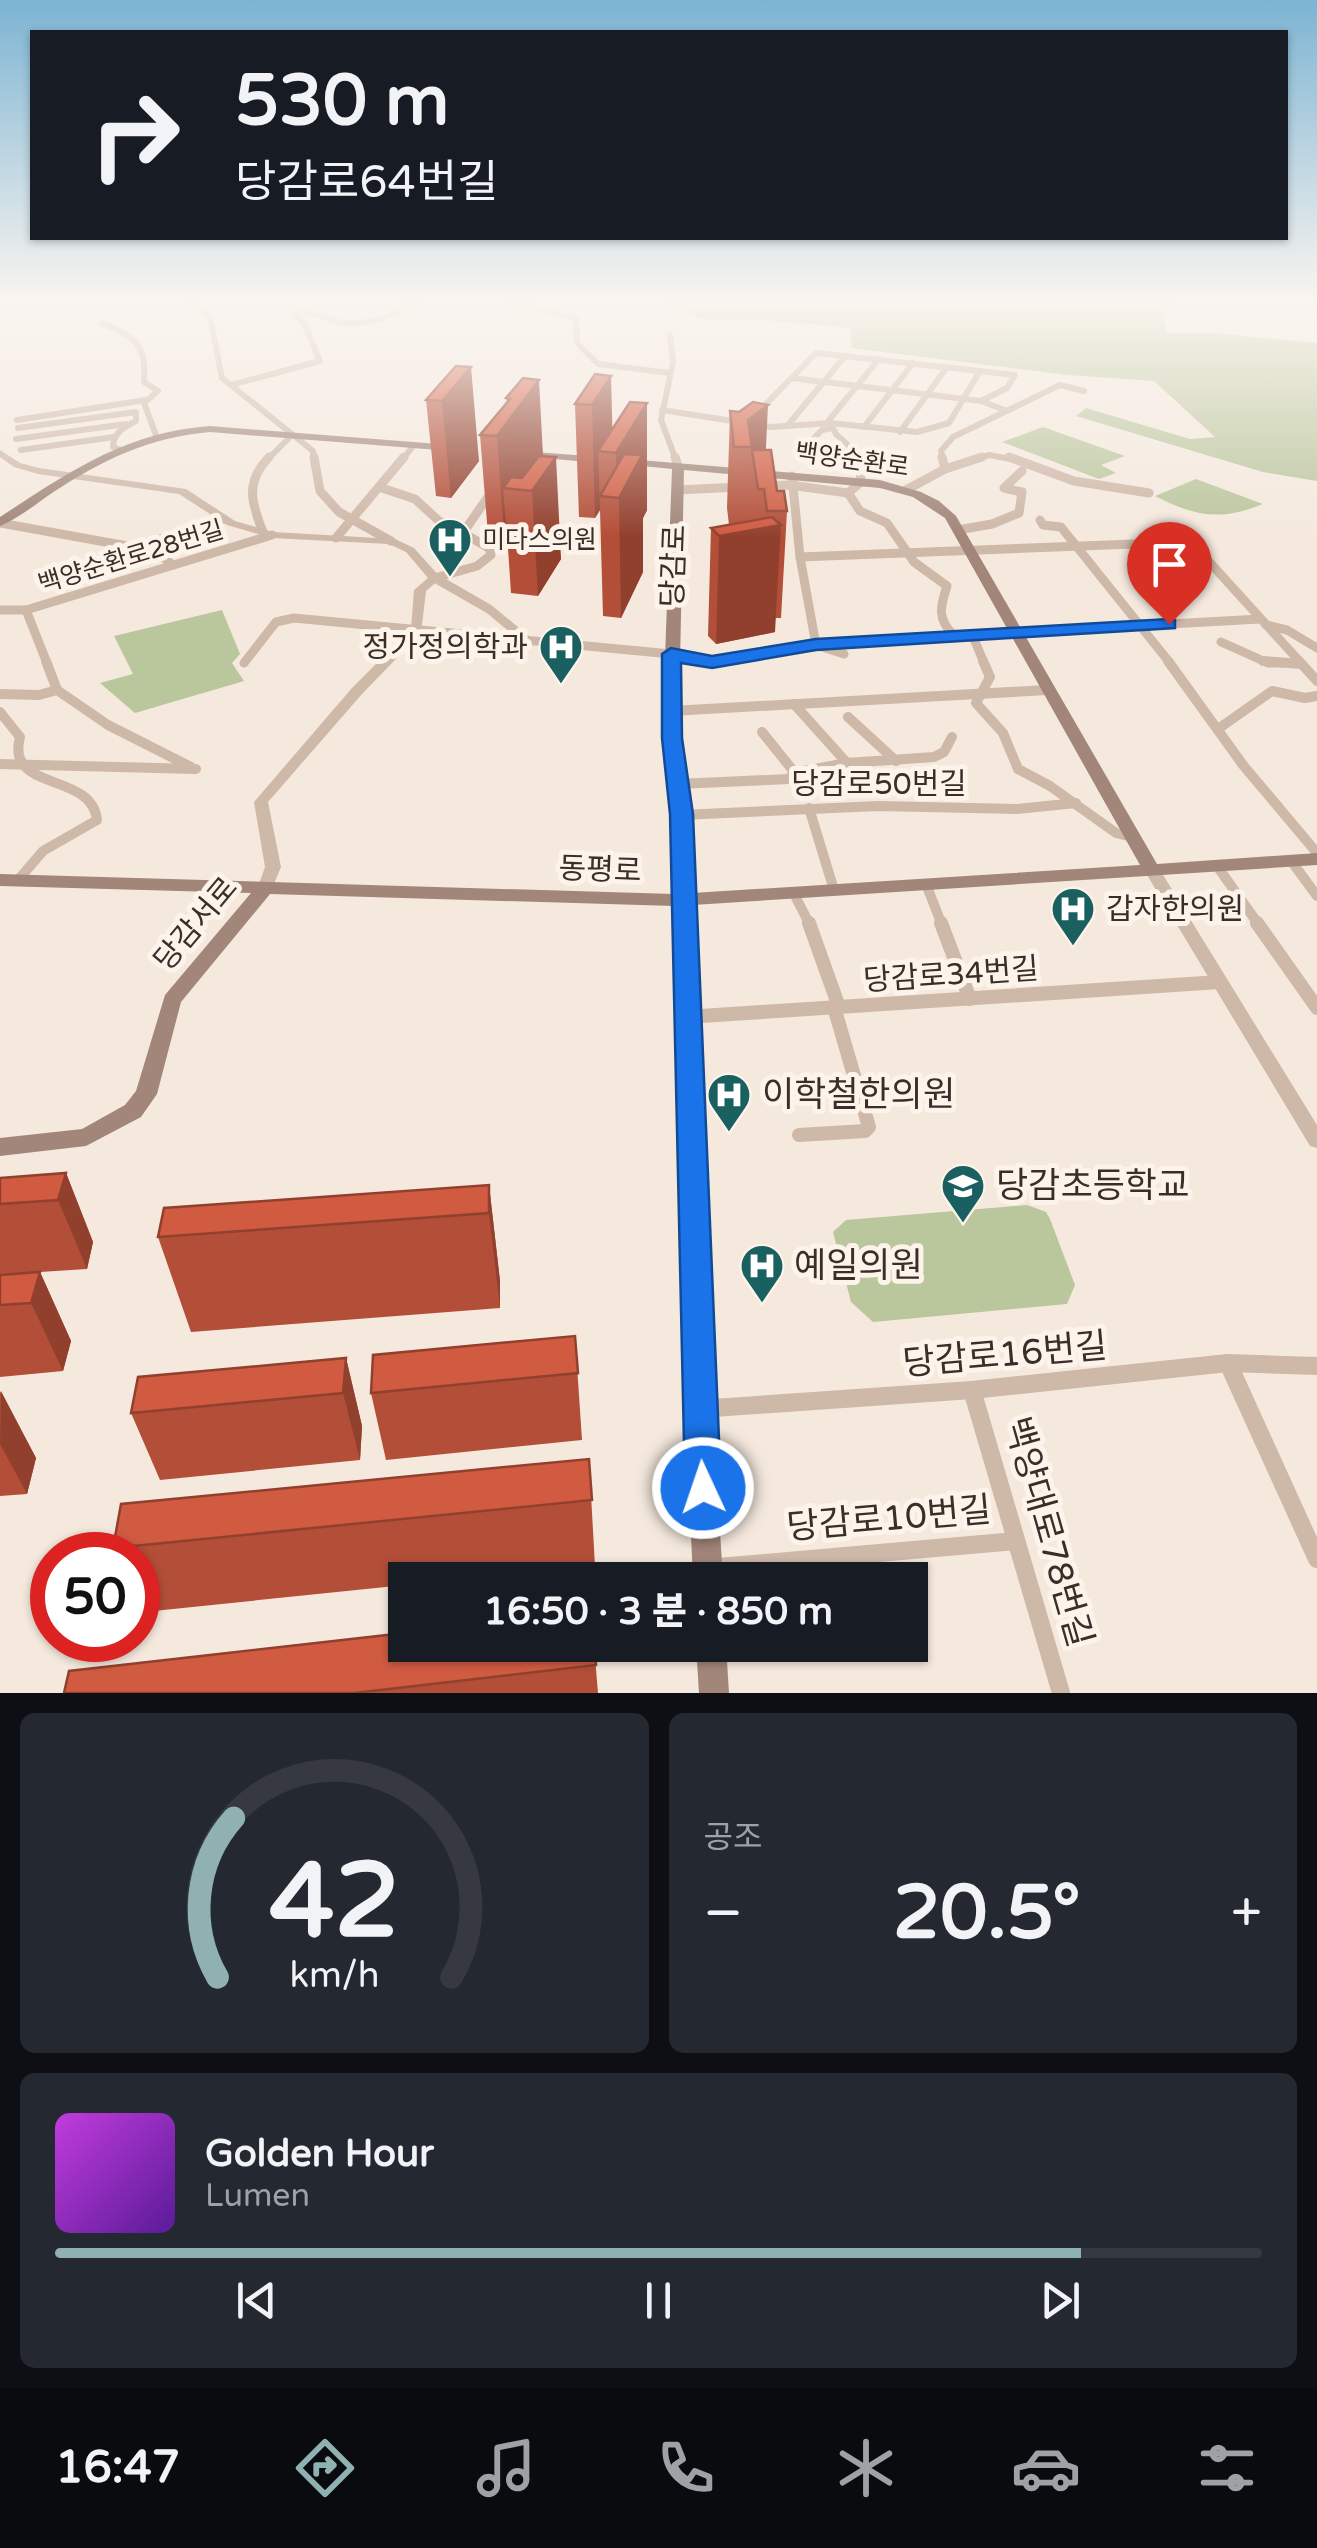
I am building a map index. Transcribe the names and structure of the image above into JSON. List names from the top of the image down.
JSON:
{
  "streets": {
    "main road": [
      "백양순환로",
      "당감로",
      "동평로",
      "당감서로"
    ],
    "street": [
      "백양순환로28번길",
      "당감로50번길",
      "당감로34번길",
      "당감로16번길",
      "당감로10번길",
      "백양대로78번길"
    ]
  },
  "crossings": [
    ["백양순환로", "당감로"],
    ["백양순환로", "동평로"],
    ["당감로", "당감로50번길"],
    ["당감로", "동평로"],
    ["당감로", "당감로34번길"],
    ["당감로", "당감로16번길"],
    ["동평로", "당감서로"],
    ["당감로16번길", "백양대로78번길"],
    ["당감로10번길", "백양대로78번길"]
  ],
  "places": {
    "hospital": [
      "미다스의원",
      "정가정의학과",
      "갑자한의원",
      "이학철한의원",
      "예일의원"
    ],
    "school or university": ["당감초등학교"]
  },
  "page": {
    "turn": ["530 m", "당감로64번길"],
    "limit": "50",
    "trip": "16:50 · 3 분 · 850 m",
    "tile": "공조",
    "heat": ["−", "20.5°", "+"],
    "song": ["Golden Hour", "Lumen"],
    "tabs": "16:47",
    "gauge": ["42", "km/h"]
  }
}
